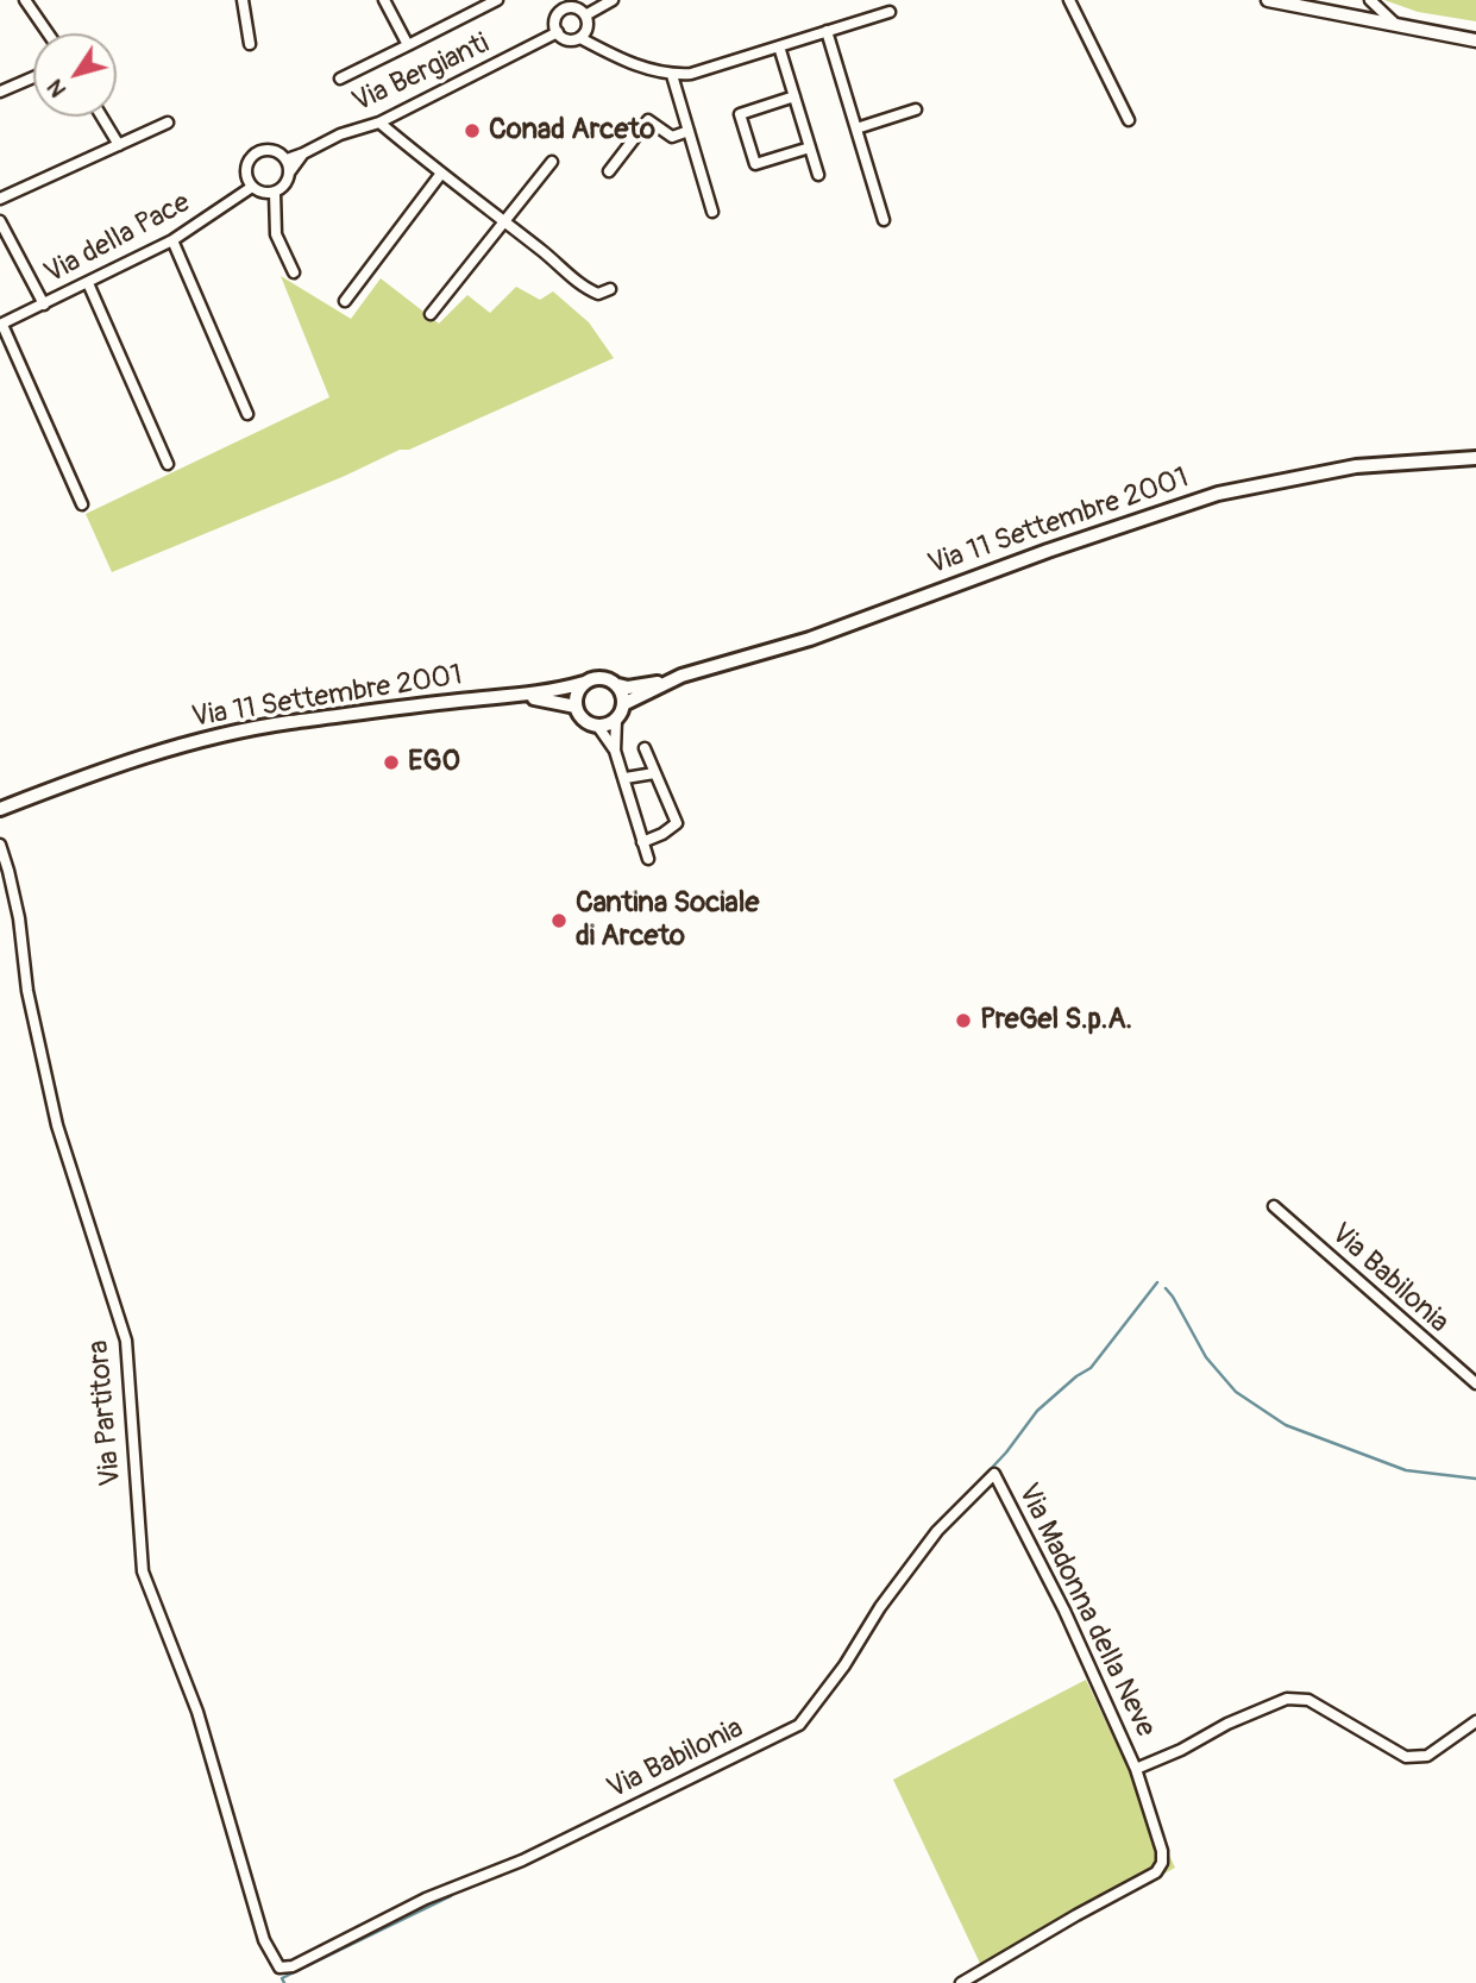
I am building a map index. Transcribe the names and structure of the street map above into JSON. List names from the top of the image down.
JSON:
{
  "streets": {
    "main road": ["Via 11 Settembre 2001"],
    "street": [
      "Via Bergianti",
      "Via della Pace",
      "Via Babilonia",
      "Via Partitora",
      "Via Madonna della Neve"
    ]
  },
  "crossings": [
    ["Via Bergianti", "Via della Pace"],
    ["Via Babilonia", "Via Partitora"],
    ["Via Babilonia", "Via Madonna della Neve"]
  ],
  "places": [
    "Conad Arceto",
    "EGO",
    "Cantina Sociale di Arceto",
    "PreGel S.p.A."
  ],
  "north": "bottom left"
}
